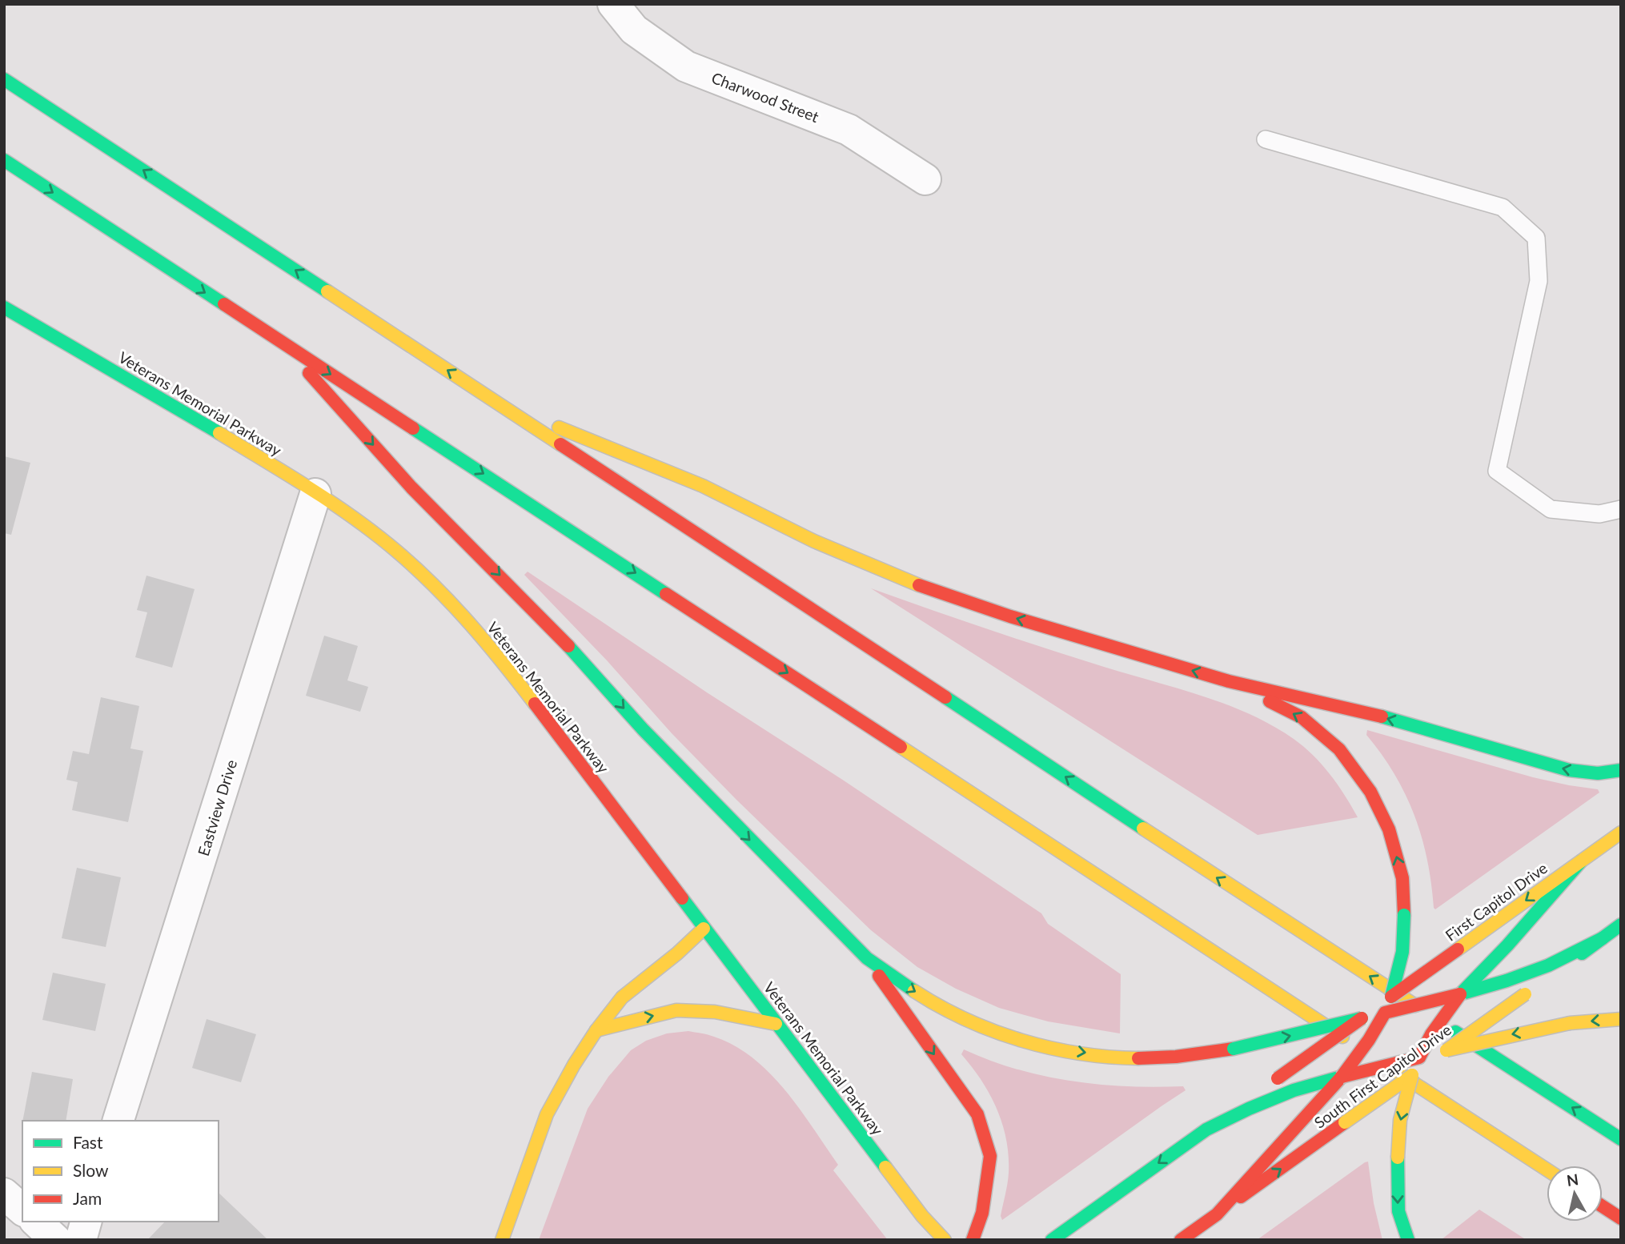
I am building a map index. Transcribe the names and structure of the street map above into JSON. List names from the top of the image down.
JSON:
{
  "streets": {
    "main road": ["Veterans Memorial Parkway", "First Capitol Drive", "South First Capitol Drive"],
    "street": ["Charwood Street", "Eastview Drive"]
  },
  "crossings": [
    ["Veterans Memorial Parkway", "Eastview Drive"]
  ],
  "legend": ["Fast", "Slow", "Jam"],
  "north": "top"
}
